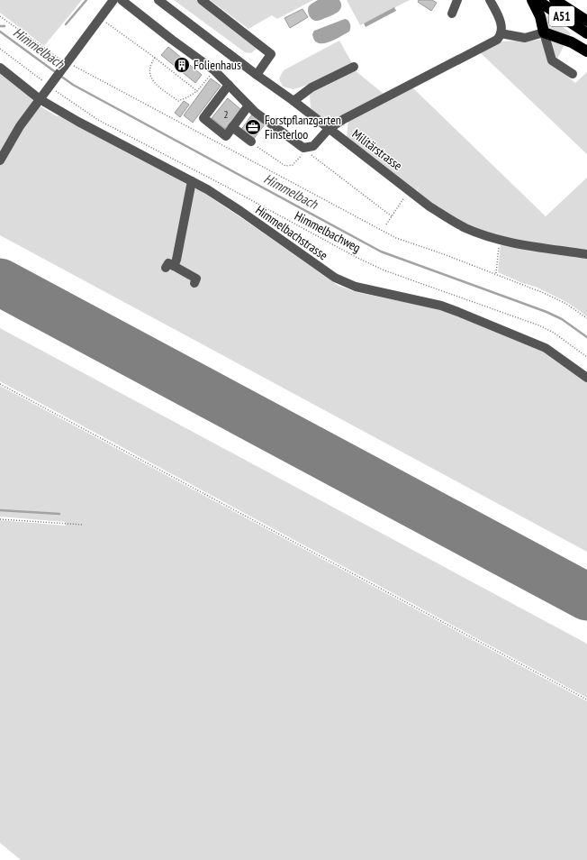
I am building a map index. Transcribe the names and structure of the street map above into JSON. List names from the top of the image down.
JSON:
{
  "streets": {
    "highway": ["A51"],
    "street": ["Militärstrasse", "Himmelbachstrasse"],
    "path": ["Himmelbachweg"]
  },
  "water": ["Himmelbach"],
  "places": {
    "building": ["Folienhaus"],
    "office": ["Forstpflanzgarten Finsterloo"]
  },
  "house_numbers": ["2"]
}
